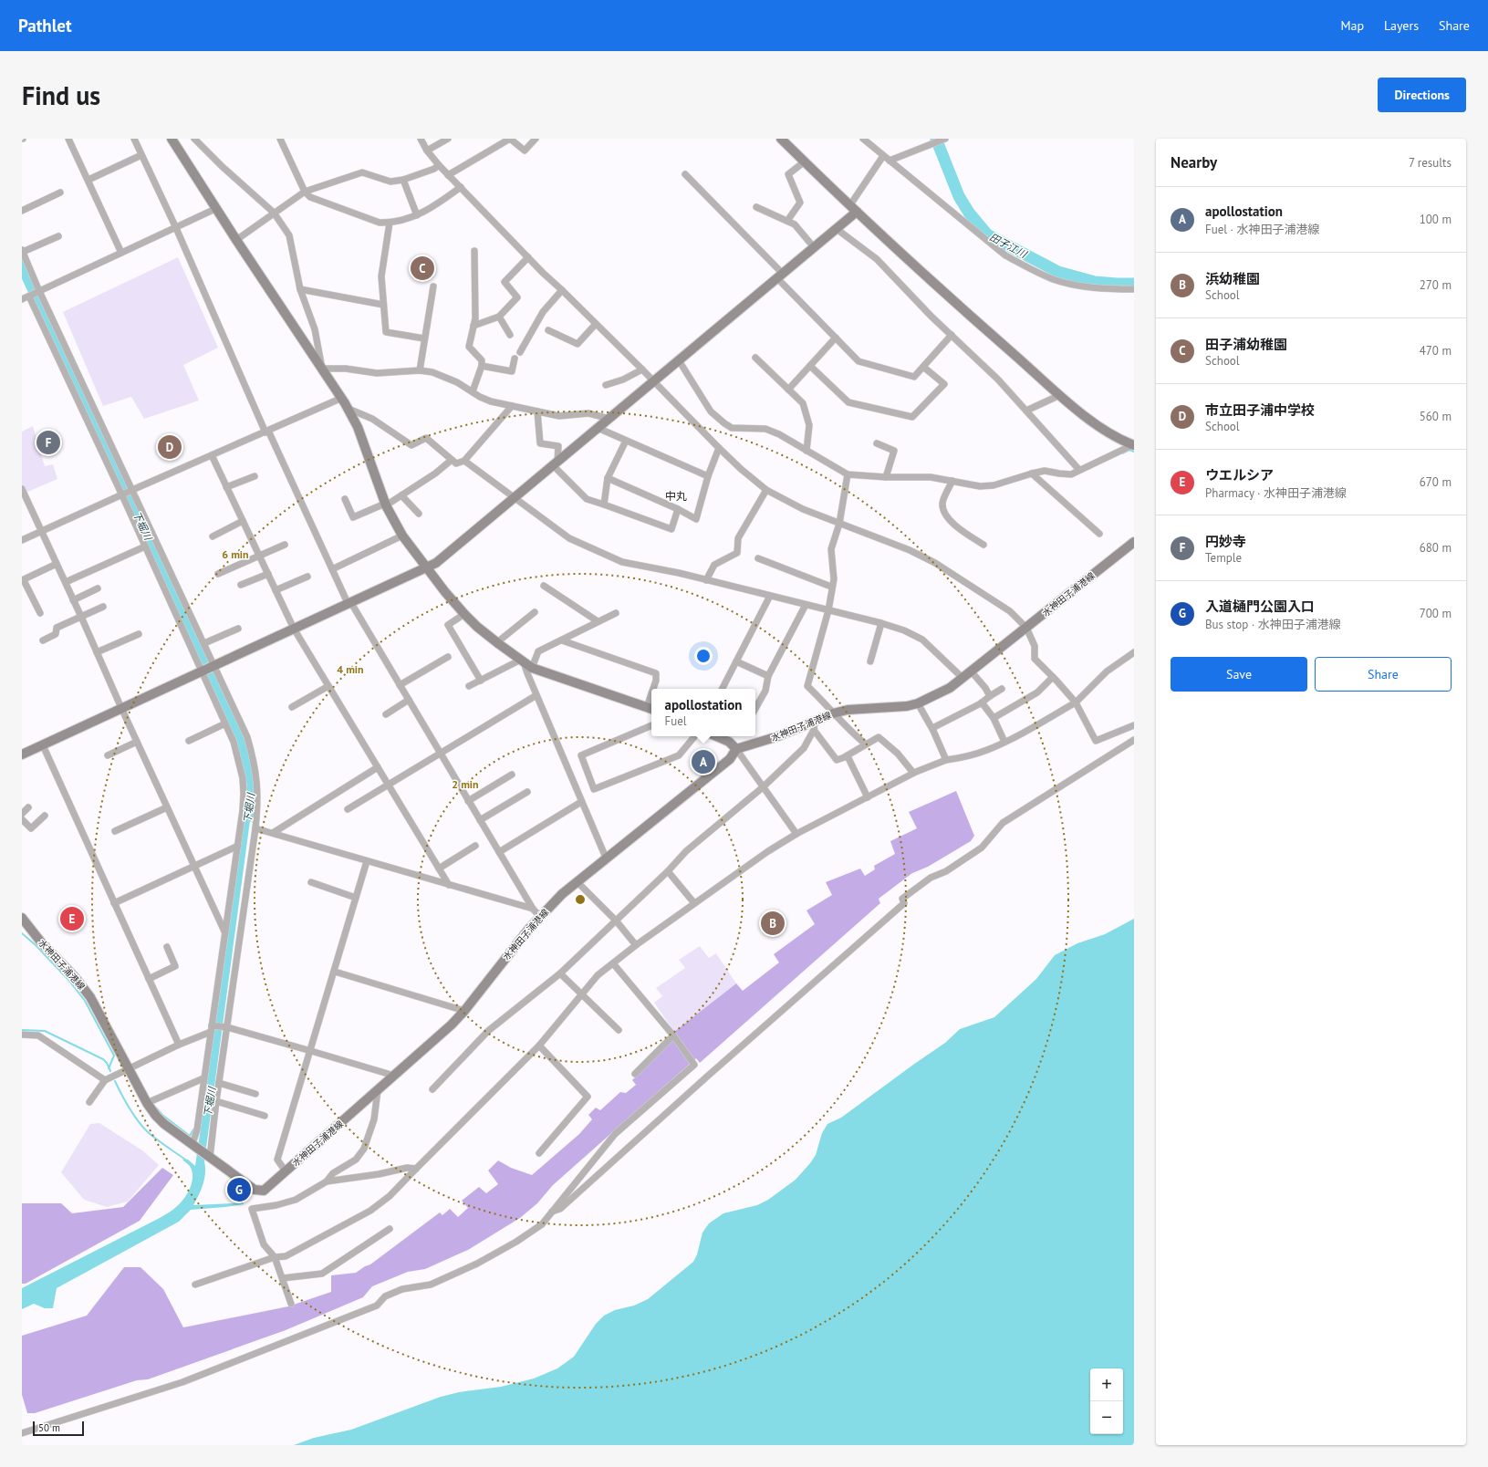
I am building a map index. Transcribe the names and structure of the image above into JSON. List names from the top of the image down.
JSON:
{
  "streets": {
    "street": ["水神田子浦港線"]
  },
  "districts": ["中丸"],
  "water": ["田子江川", "下堀川"],
  "scale_bar": "50 m",
  "page": {
    "header": "Pathlet",
    "nav": ["Map", "Layers", "Share"],
    "buttons": [
      "Directions",
      ["Save", "Share"]
    ],
    "title": "Find us",
    "heading": ["Nearby", "7 results"],
    "list": [
      {
        "mark": "A",
        "name": "apollostation",
        "note": "Fuel · 水神田子浦港線",
        "value": "100 m"
      },
      {
        "mark": "B",
        "name": "浜幼稚園",
        "note": "School",
        "value": "270 m"
      },
      {
        "mark": "C",
        "name": "田子浦幼稚園",
        "note": "School",
        "value": "470 m"
      },
      {
        "mark": "D",
        "name": "市立田子浦中学校",
        "note": "School",
        "value": "560 m"
      },
      {
        "mark": "E",
        "name": "ウエルシア",
        "note": "Pharmacy · 水神田子浦港線",
        "value": "670 m"
      },
      {
        "mark": "F",
        "name": "円妙寺",
        "note": "Temple",
        "value": "680 m"
      },
      {
        "mark": "G",
        "name": "入道樋門公園入口",
        "note": "Bus stop · 水神田子浦港線",
        "value": "700 m"
      }
    ],
    "pins": [
      "C",
      "F",
      "D",
      "A",
      "E",
      "B",
      "G"
    ],
    "popup": ["apollostation", "Fuel"],
    "map_buttons": ["+", "−"],
    "scale": "50 m"
  },
  "rings": ["6 min", "4 min", "2 min"]
}
